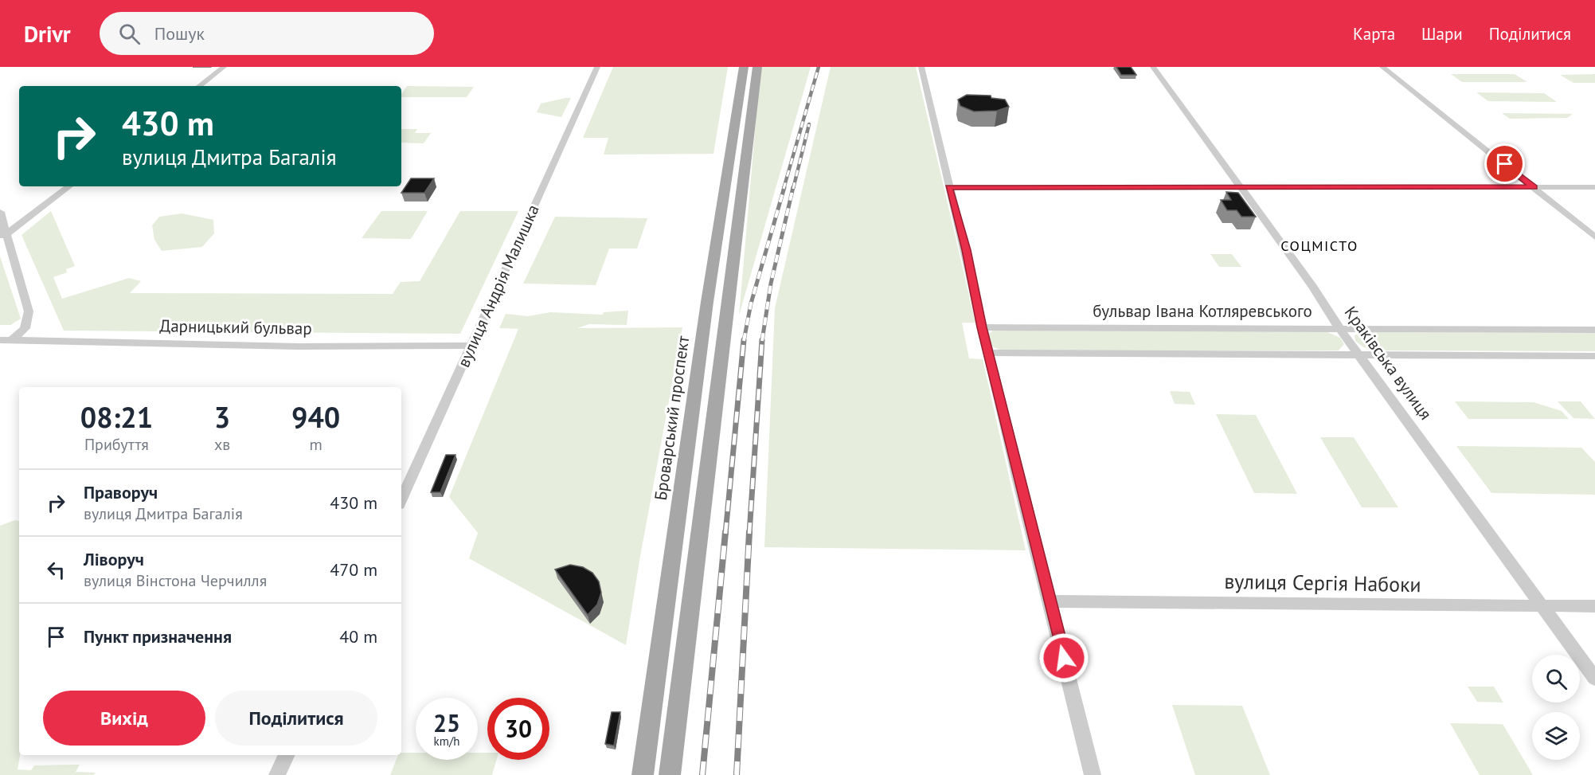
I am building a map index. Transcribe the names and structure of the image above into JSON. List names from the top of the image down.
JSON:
{
  "streets": {
    "main road": ["Броварський проспект"],
    "street": [
      "вулиця Андрія Малишка",
      "бульвар Івана Котляревського",
      "Дарницький бульвар",
      "Краківська вулиця",
      "вулиця Сергія Набоки"
    ]
  },
  "crossings": [
    ["вулиця Андрія Малишка", "Дарницький бульвар"],
    ["бульвар Івана Котляревського", "Краківська вулиця"],
    ["Краківська вулиця", "вулиця Сергія Набоки"]
  ],
  "districts": ["СОЦМІСТО"],
  "page": {
    "header": "Drivr",
    "search": "Пошук",
    "nav": ["Карта", "Шари", "Поділитися"],
    "turn": ["430 m", "вулиця Дмитра Багалія"],
    "eta": [
      "08:21",
      "Прибуття",
      "3",
      "хв",
      "940",
      "m"
    ],
    "list": [
      {
        "name": "Праворуч",
        "note": "вулиця Дмитра Багалія",
        "value": "430 m"
      },
      {
        "name": "Ліворуч",
        "note": "вулиця Вінстона Черчилля",
        "value": "470 m"
      },
      {
        "name": "Пункт призначення",
        "value": "40 m"
      }
    ],
    "buttons": ["Вихід", "Поділитися"],
    "speed": "25 km/h",
    "limit": "30"
  }
}
